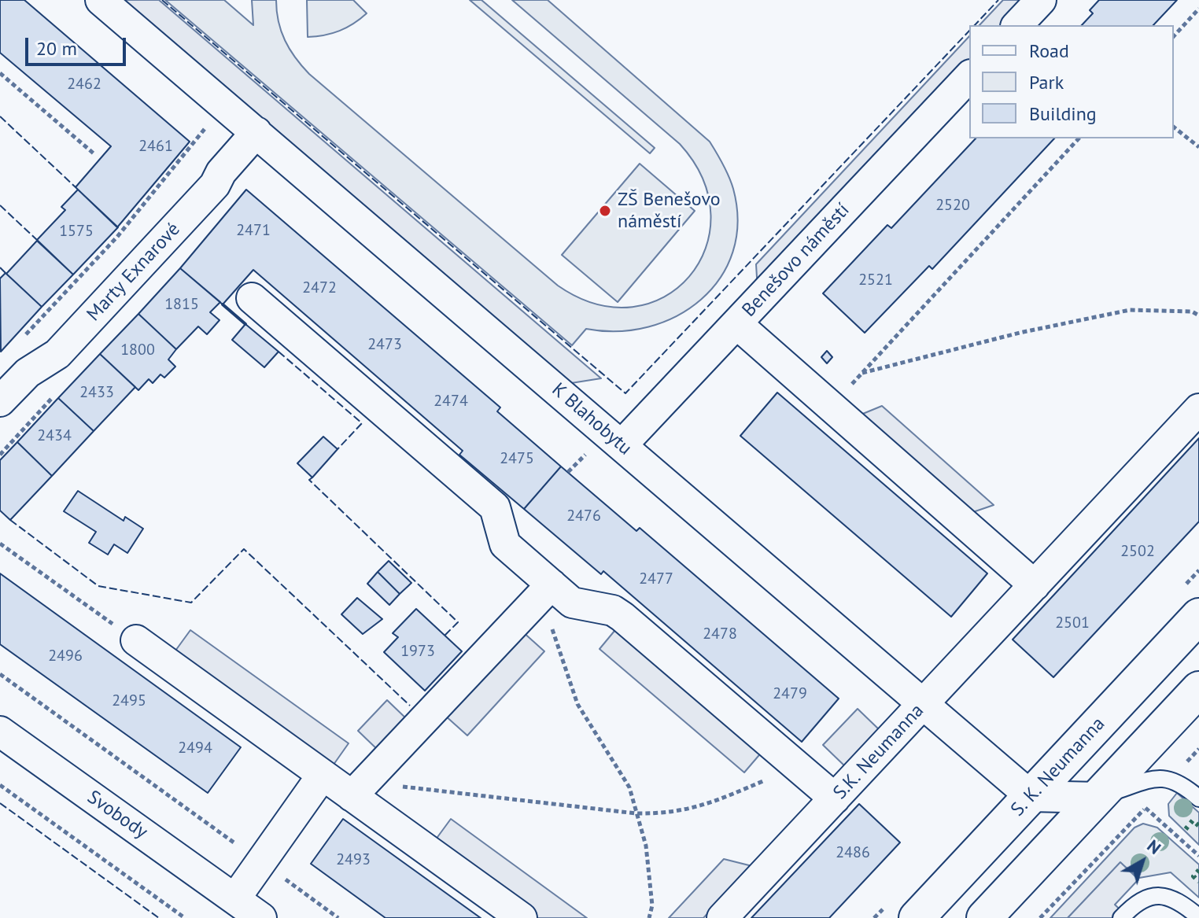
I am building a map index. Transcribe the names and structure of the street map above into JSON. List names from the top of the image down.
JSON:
{
  "streets": {
    "street": [
      "Benešovo náměstí",
      "Marty Exnarové",
      "K Blahobytu",
      "S.K. Neumanna",
      "S. K. Neumanna",
      "Svobody"
    ]
  },
  "crossings": [
    ["Benešovo náměstí", "K Blahobytu"],
    ["Marty Exnarové", "K Blahobytu"],
    ["K Blahobytu", "S.K. Neumanna"],
    ["K Blahobytu", "S. K. Neumanna"]
  ],
  "places": ["ZŠ Benešovo náměstí"],
  "house_numbers": [
    "2462",
    "2461",
    "2520",
    "2471",
    "1575",
    "2521",
    "2472",
    "1815",
    "2473",
    "1800",
    "2433",
    "2474",
    "2434",
    "2475",
    "2476",
    "2502",
    "2477",
    "2501",
    "2478",
    "1973",
    "2496",
    "2479",
    "2495",
    "2494",
    "2486",
    "2493"
  ],
  "legend": ["Road", "Park", "Building"],
  "scale_bar": "20 m",
  "north": "top right"
}
